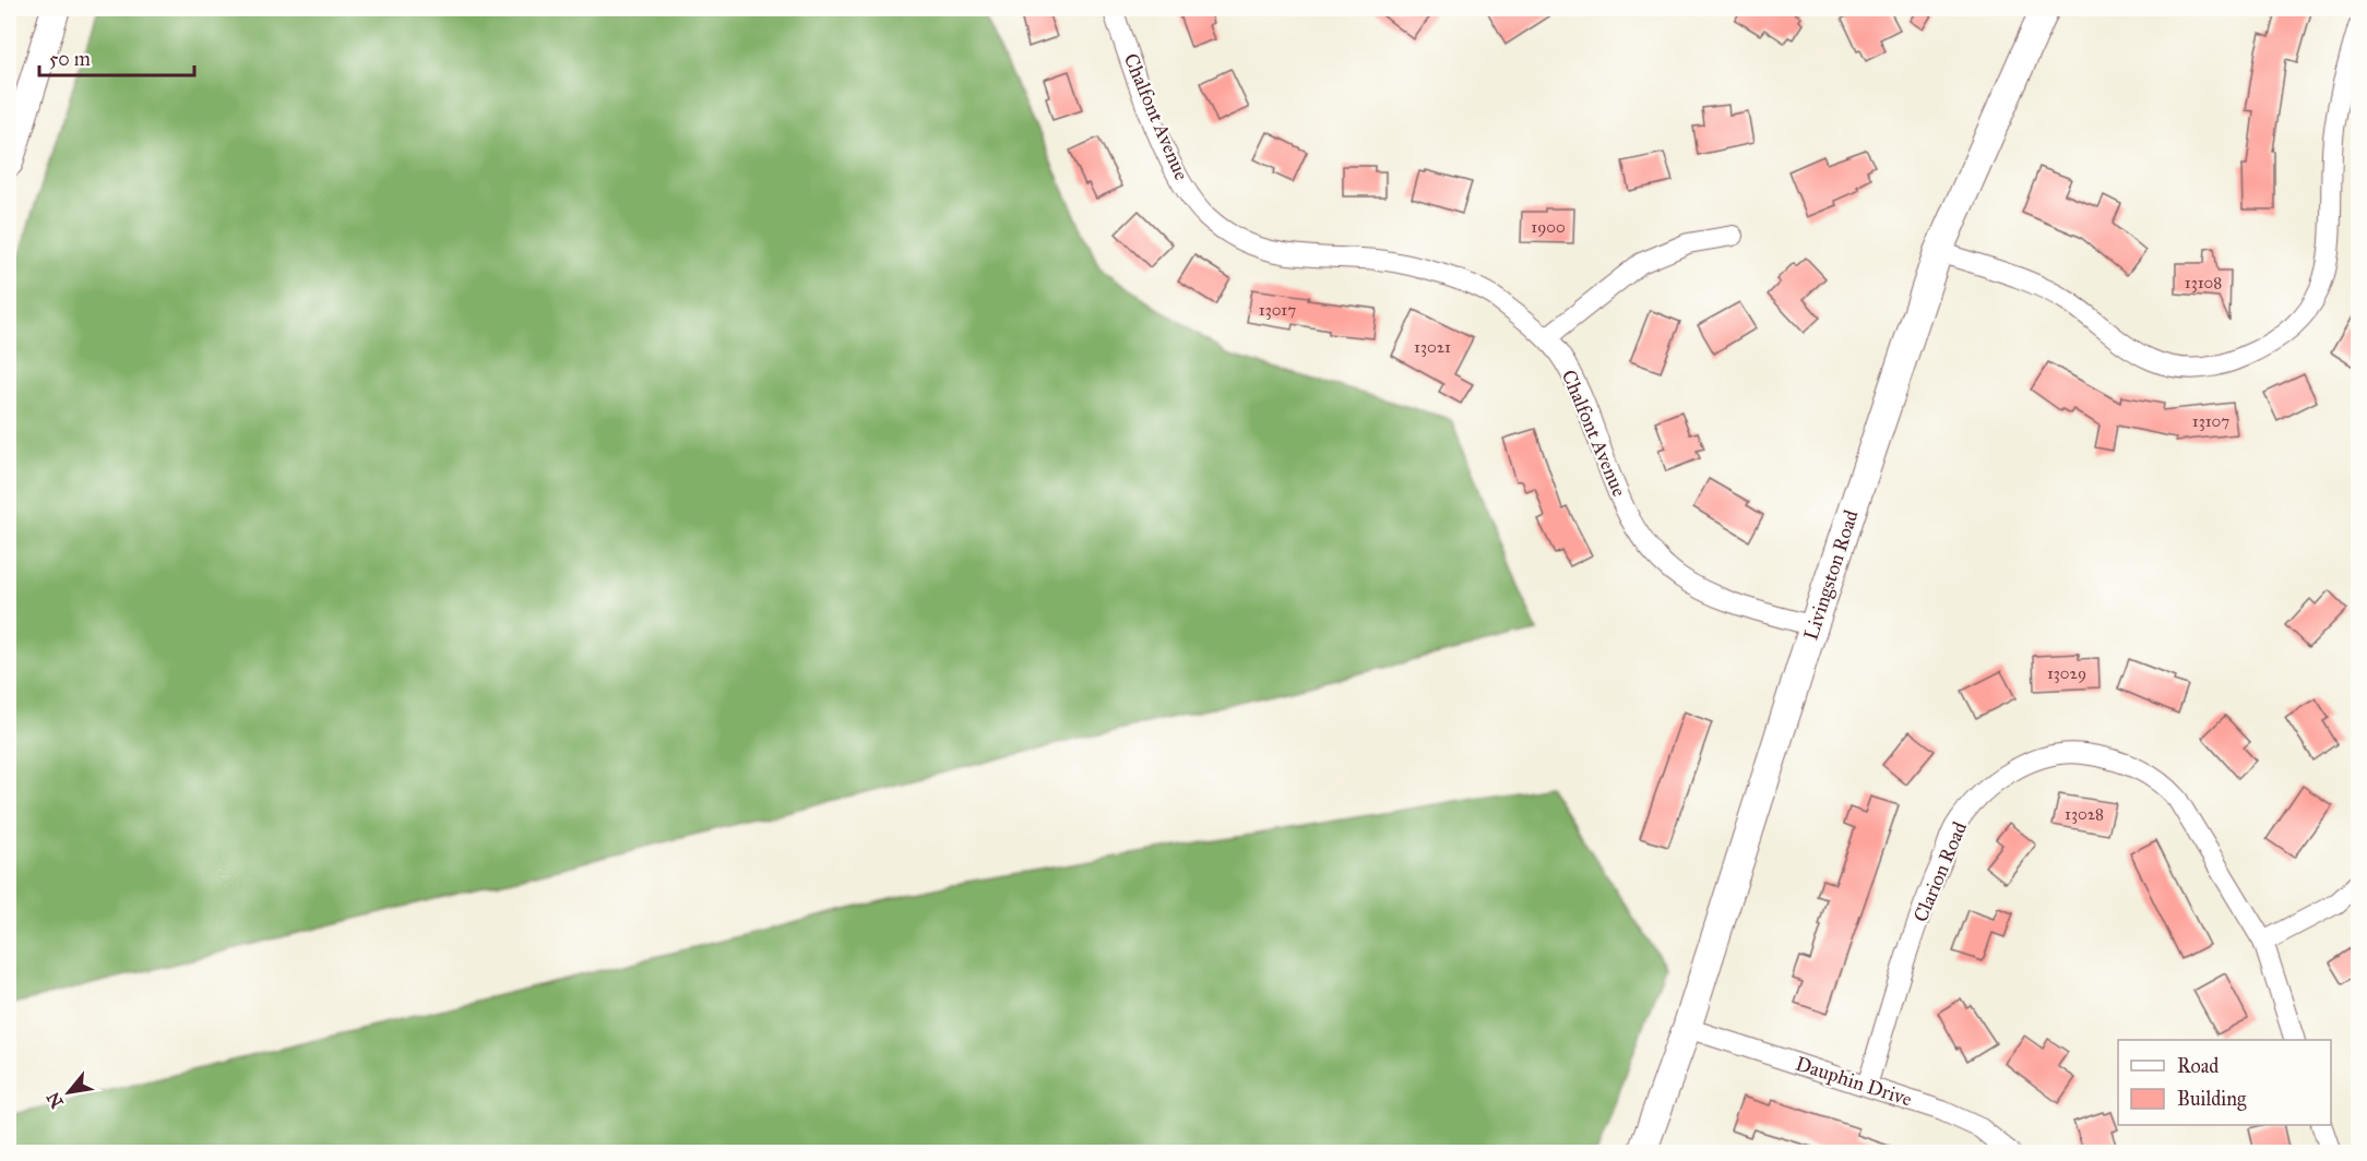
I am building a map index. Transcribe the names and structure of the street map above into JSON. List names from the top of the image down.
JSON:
{
  "streets": {
    "main road": ["Livingston Road"],
    "street": ["Chalfont Avenue", "Clarion Road", "Dauphin Drive"]
  },
  "crossings": [
    ["Chalfont Avenue", "Livingston Road"],
    ["Livingston Road", "Dauphin Drive"],
    ["Clarion Road", "Dauphin Drive"]
  ],
  "house_numbers": [
    "1900",
    "13108",
    "13017",
    "13021",
    "13107",
    "13029",
    "13028"
  ],
  "legend": ["Road", "Building"],
  "scale_bar": "50 m",
  "north": "bottom left"
}
